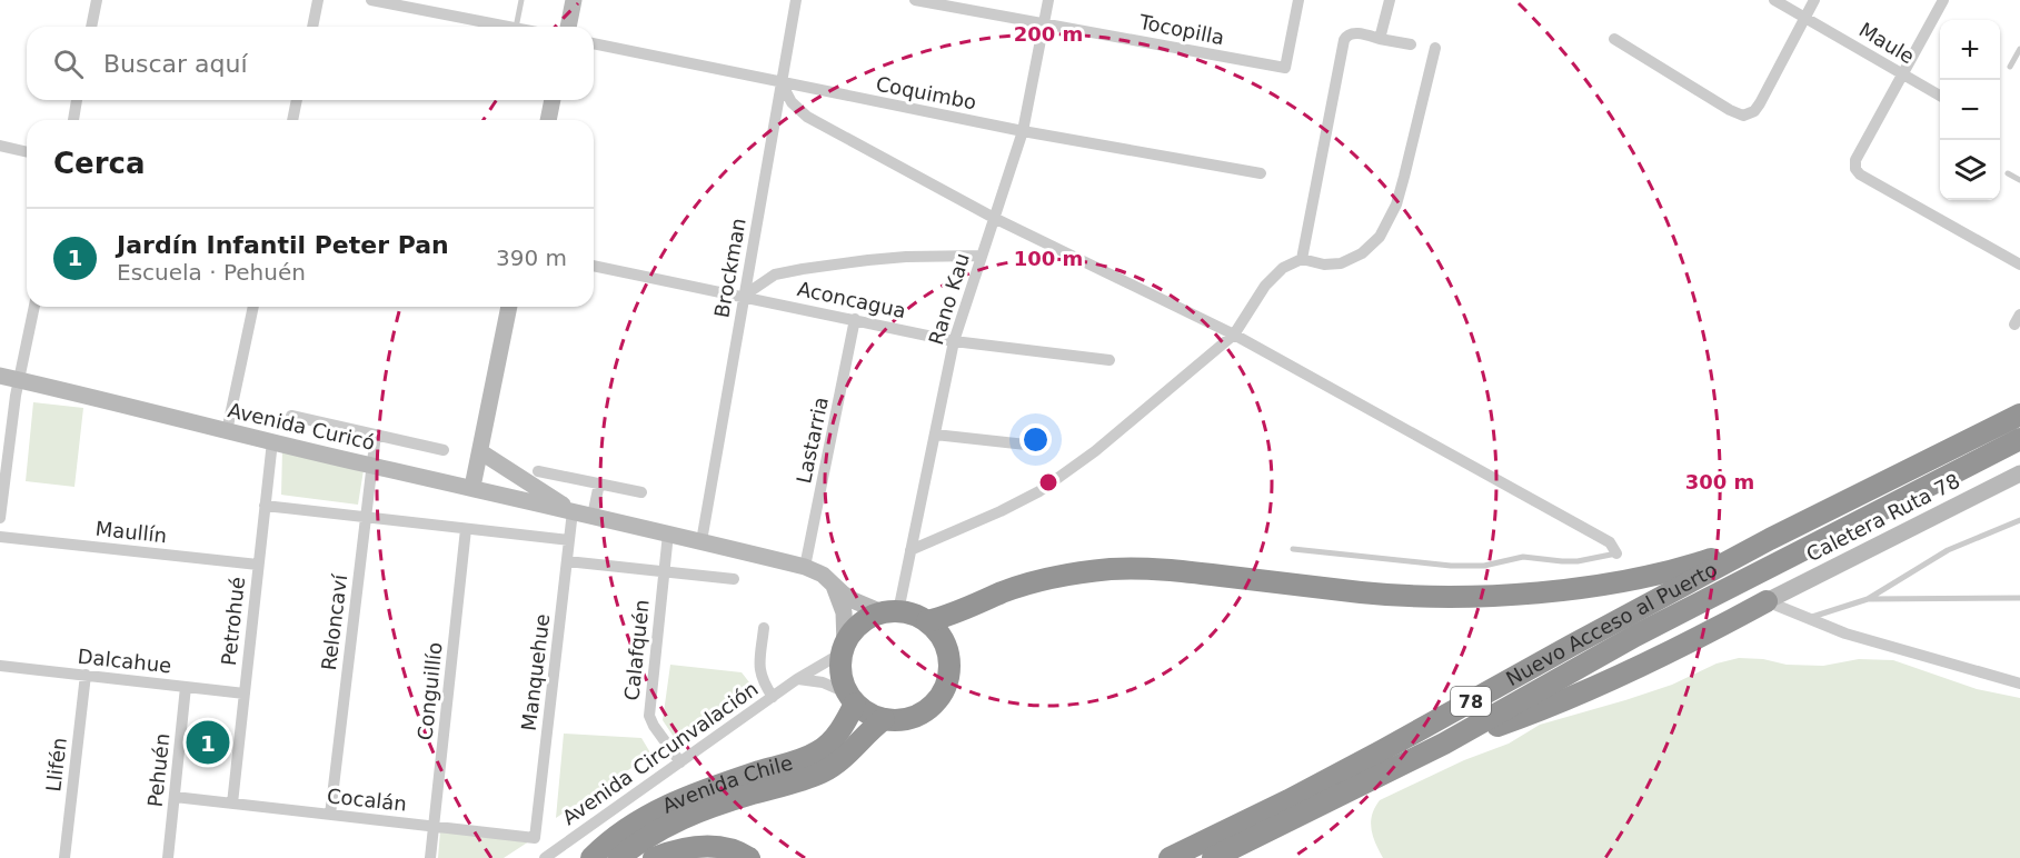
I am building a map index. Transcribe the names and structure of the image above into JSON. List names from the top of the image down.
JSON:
{
  "streets": {
    "highway": ["Nuevo Acceso al Puerto", "78", "Avenida Chile"],
    "main road": ["Avenida Curicó", "Caletera Ruta 78"],
    "street": [
      "Tocopilla",
      "Maule",
      "Coquimbo",
      "Brockman",
      "Rano Kau",
      "Aconcagua",
      "Lastarria",
      "Maullín",
      "Petrohué",
      "Reloncaví",
      "Calafquén",
      "Dalcahue",
      "Manquehue",
      "Conguillío",
      "Avenida Circunvalación",
      "Llifén",
      "Pehuén",
      "Cocalán"
    ]
  },
  "crossings": [
    ["Tocopilla", "Rano Kau"],
    ["Coquimbo", "Brockman"],
    ["Coquimbo", "Rano Kau"],
    ["Brockman", "Aconcagua"],
    ["Brockman", "Avenida Curicó"],
    ["Rano Kau", "Aconcagua"],
    ["Rano Kau", "Avenida Curicó"],
    ["Rano Kau", "Avenida Circunvalación"],
    ["Rano Kau", "Avenida Chile"],
    ["Aconcagua", "Lastarria"],
    ["Avenida Curicó", "Lastarria"],
    ["Avenida Curicó", "Petrohué"],
    ["Avenida Curicó", "Reloncaví"],
    ["Avenida Curicó", "Calafquén"],
    ["Avenida Curicó", "Manquehue"],
    ["Avenida Curicó", "Avenida Circunvalación"],
    ["Avenida Curicó", "Avenida Chile"],
    ["Maullín", "Petrohué"],
    ["Petrohué", "Dalcahue"],
    ["Petrohué", "Cocalán"],
    ["Reloncaví", "Cocalán"],
    ["Calafquén", "Avenida Circunvalación"],
    ["Dalcahue", "Llifén"],
    ["Dalcahue", "Pehuén"],
    ["Manquehue", "Cocalán"],
    ["Conguillío", "Cocalán"],
    ["Avenida Circunvalación", "Avenida Chile"],
    ["Pehuén", "Cocalán"]
  ],
  "page": {
    "map_buttons": ["+", "−"],
    "search": "Buscar aquí",
    "heading": "Cerca",
    "list": [
      {
        "mark": "1",
        "name": "Jardín Infantil Peter Pan",
        "note": "Escuela · Pehuén",
        "value": "390 m"
      }
    ],
    "pins": "1"
  },
  "rings": ["200 m", "100 m", "300 m"]
}
